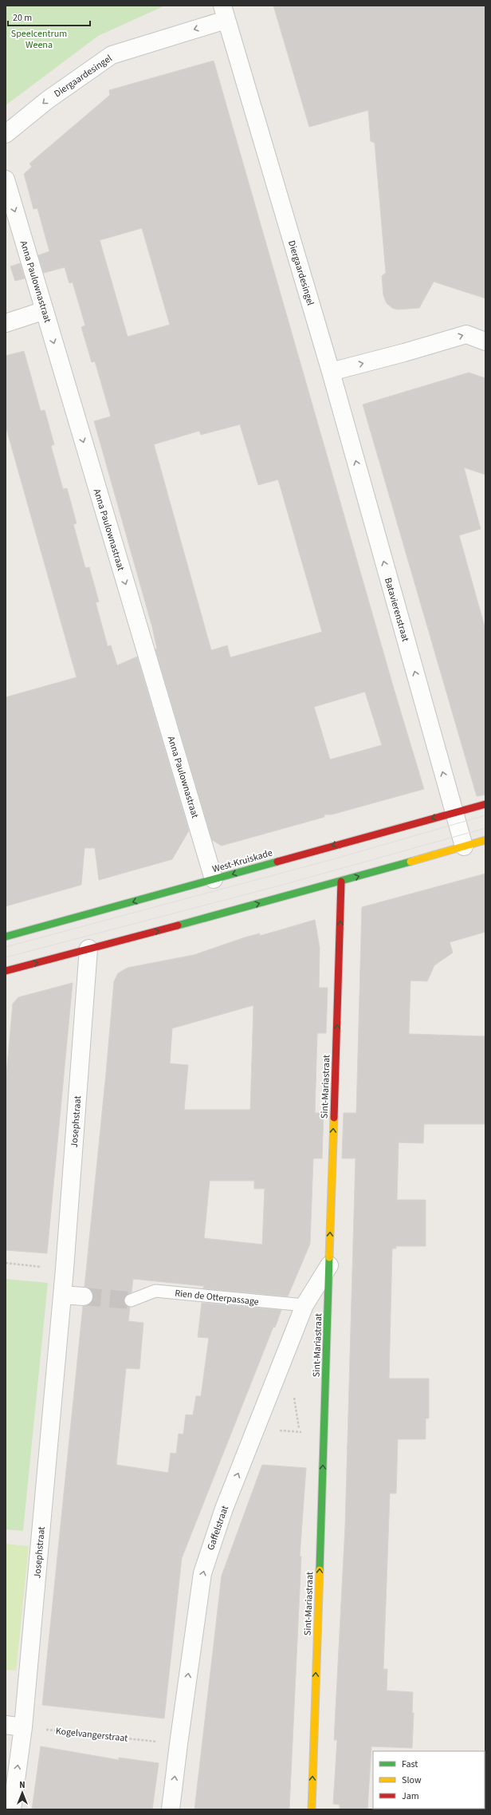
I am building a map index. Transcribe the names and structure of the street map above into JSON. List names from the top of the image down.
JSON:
{
  "streets": {
    "street": [
      "Diergaardesingel",
      "Anna Paulownastraat",
      "Batavierenstraat",
      "West-Kruiskade",
      "Sint-Mariastraat",
      "Josephstraat",
      "Gaffelstraat"
    ],
    "lane": ["Rien de Otterpassage"],
    "path": ["Kogelvangerstraat"]
  },
  "crossings": [
    ["Diergaardesingel", "Batavierenstraat"],
    ["Anna Paulownastraat", "West-Kruiskade"],
    ["Batavierenstraat", "West-Kruiskade"],
    ["Sint-Mariastraat", "Gaffelstraat"],
    ["Josephstraat", "Kogelvangerstraat"],
    ["Rien de Otterpassage", "Gaffelstraat"],
    ["Gaffelstraat", "Kogelvangerstraat"]
  ],
  "one_way": [
    "Diergaardesingel",
    "Anna Paulownastraat",
    "Batavierenstraat",
    "Sint-Mariastraat",
    "Gaffelstraat"
  ],
  "parks": ["Speelcentrum Weena"],
  "legend": ["Fast", "Slow", "Jam"],
  "scale_bar": "20 m",
  "north": "top"
}
